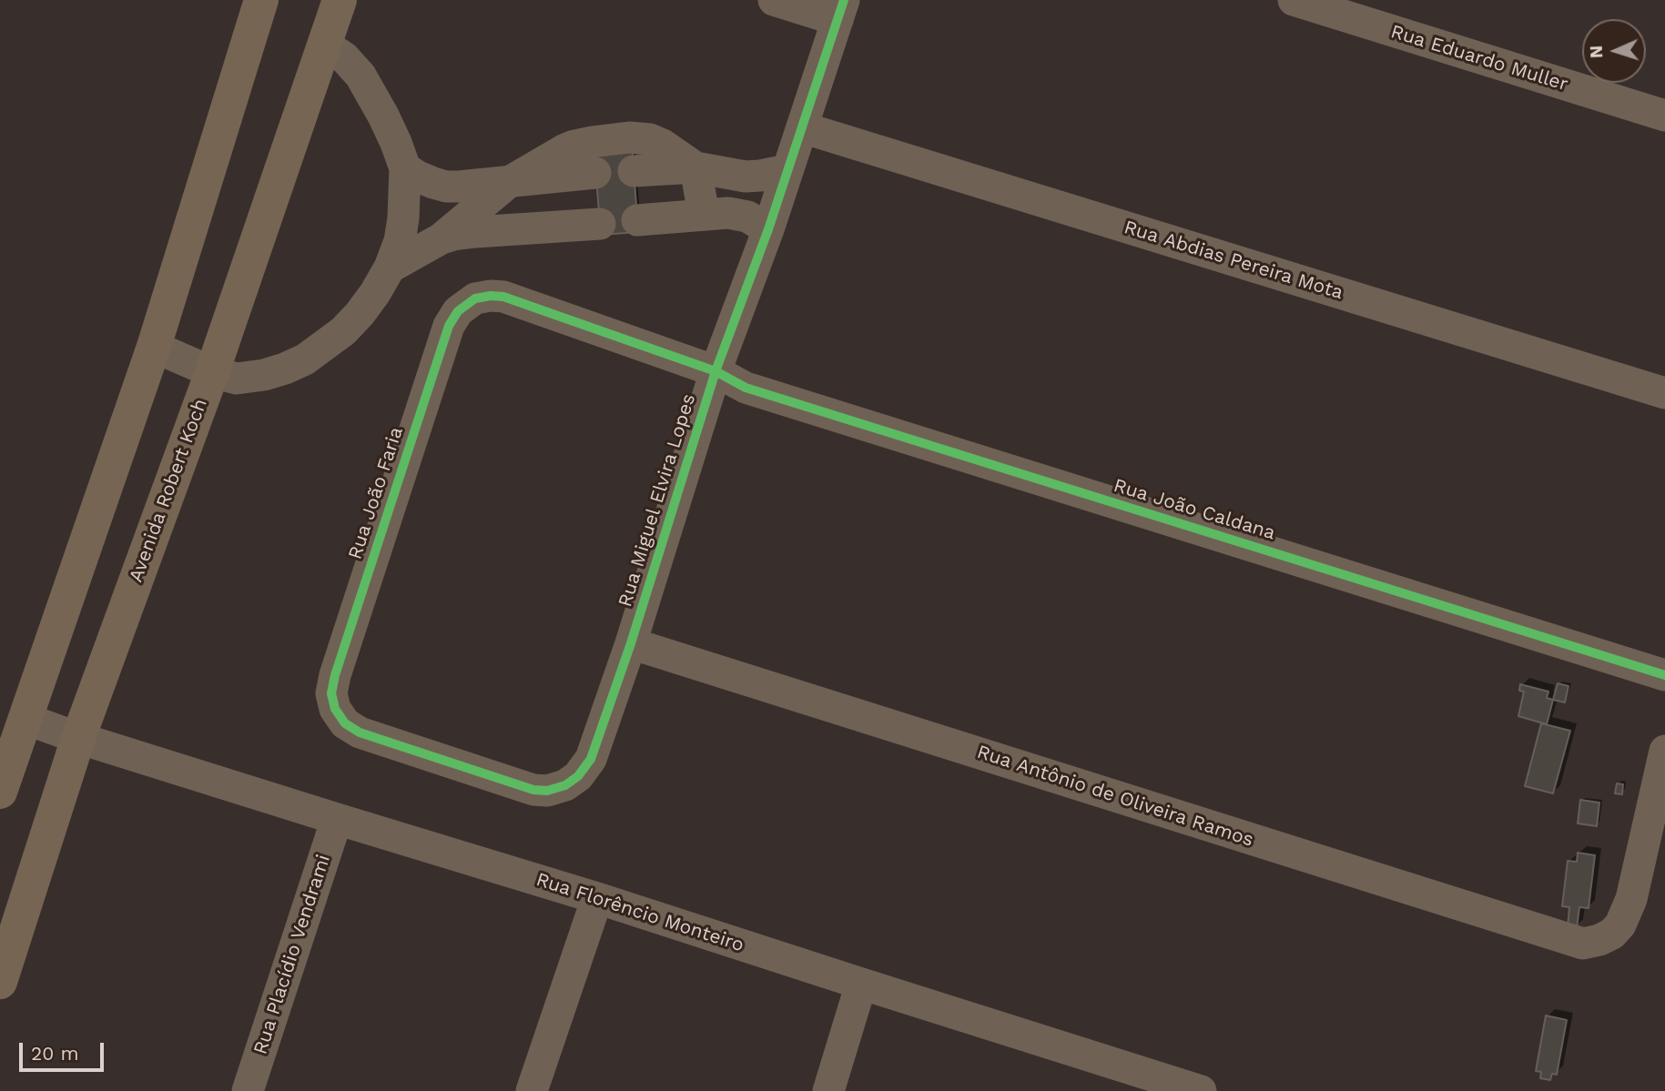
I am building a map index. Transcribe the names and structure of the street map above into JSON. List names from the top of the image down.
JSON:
{
  "streets": {
    "main road": ["Avenida Robert Koch"],
    "street": [
      "Rua Eduardo Muller",
      "Rua Abdias Pereira Mota",
      "Rua João Faria",
      "Rua Miguel Elvira Lopes",
      "Rua João Caldana",
      "Rua Antônio de Oliveira Ramos",
      "Rua Florêncio Monteiro",
      "Rua Placídio Vendrami"
    ]
  },
  "crossings": [
    ["Rua Abdias Pereira Mota", "Rua Miguel Elvira Lopes"],
    ["Avenida Robert Koch", "Rua Florêncio Monteiro"],
    ["Rua João Faria", "Rua Miguel Elvira Lopes"],
    ["Rua João Faria", "Rua João Caldana"],
    ["Rua Miguel Elvira Lopes", "Rua João Caldana"],
    ["Rua Miguel Elvira Lopes", "Rua Antônio de Oliveira Ramos"],
    ["Rua Florêncio Monteiro", "Rua Placídio Vendrami"]
  ],
  "scale_bar": "20 m",
  "north": "left"
}
